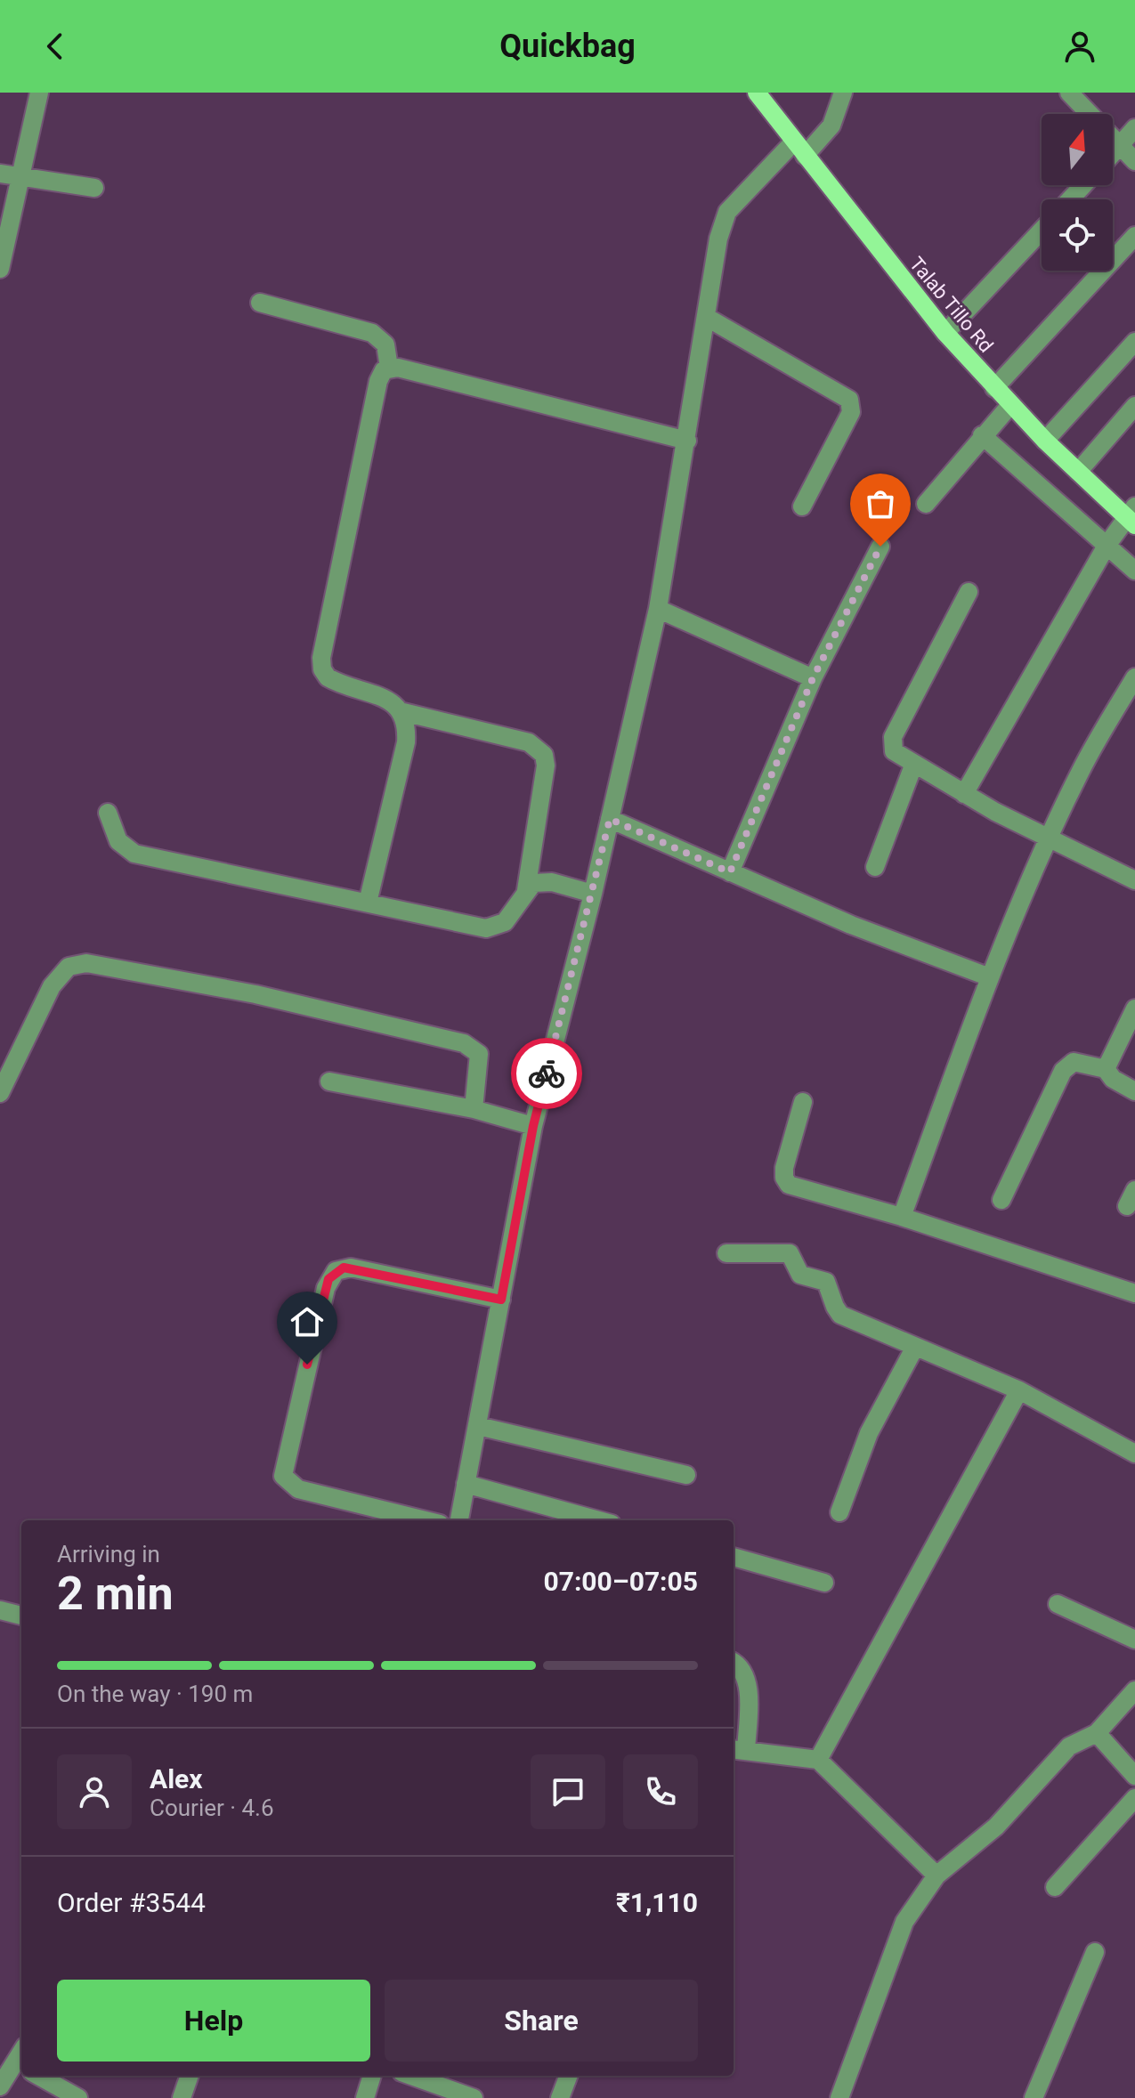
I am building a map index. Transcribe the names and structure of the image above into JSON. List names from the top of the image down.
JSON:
{
  "streets": {
    "main road": ["Talab Tillo Rd"]
  },
  "north": "top",
  "page": {
    "header": "Quickbag",
    "heading": ["2 min", "Arriving in", "07:00–07:05"],
    "panel": [
      "Alex",
      "Courier · 4.6",
      "Order #3544",
      "₹1,110"
    ],
    "bar": "On the way · 190 m",
    "buttons": ["Help", "Share"]
  }
}
